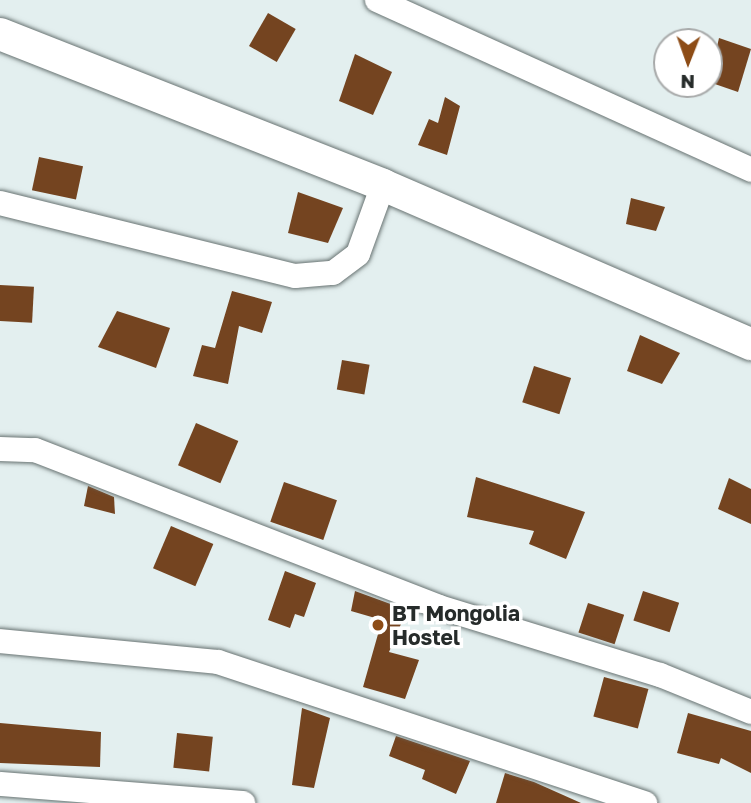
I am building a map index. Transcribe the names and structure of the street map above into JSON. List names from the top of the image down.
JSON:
{
  "places": ["BT Mongolia Hostel"],
  "north": "bottom"
}
